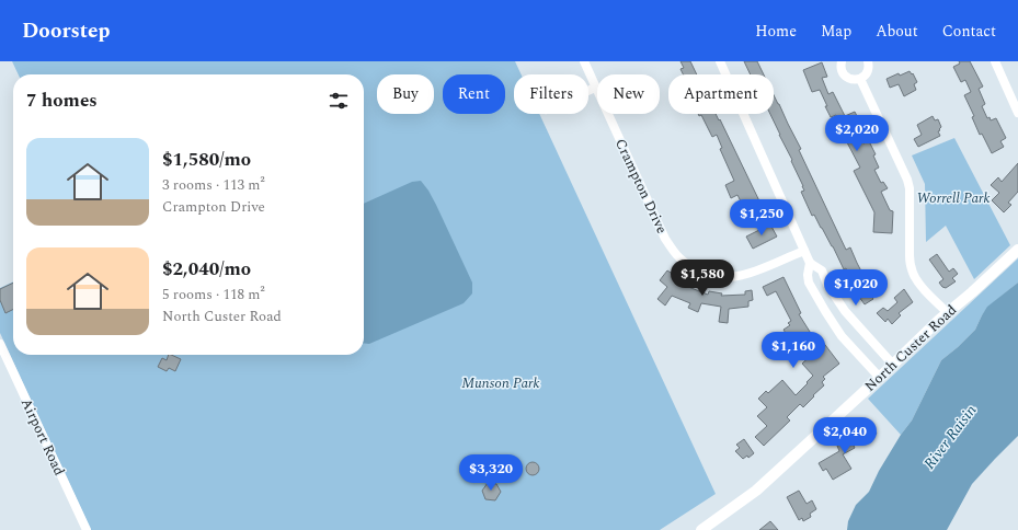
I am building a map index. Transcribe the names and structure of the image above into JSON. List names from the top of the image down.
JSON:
{
  "streets": {
    "street": ["Crampton Drive", "North Custer Road", "Airport Road"]
  },
  "water": ["River Raisin"],
  "parks": ["Worrell Park", "Munson Park"],
  "page": {
    "header": "Doorstep",
    "nav": [
      "Home",
      "Map",
      "About",
      "Contact"
    ],
    "chip": [
      "Buy",
      "Rent",
      "Filters",
      "New",
      "Apartment"
    ],
    "heading": "7 homes",
    "price": [
      "$2,020",
      "$1,250",
      "$1,580",
      "$1,020",
      "$1,160",
      "$2,040",
      "$3,320"
    ],
    "list": [
      {
        "name": "$1,580/mo",
        "note": "3 rooms · 113 m² · Crampton Drive"
      },
      {
        "name": "$2,040/mo",
        "note": "5 rooms · 118 m² · North Custer Road"
      }
    ]
  }
}
